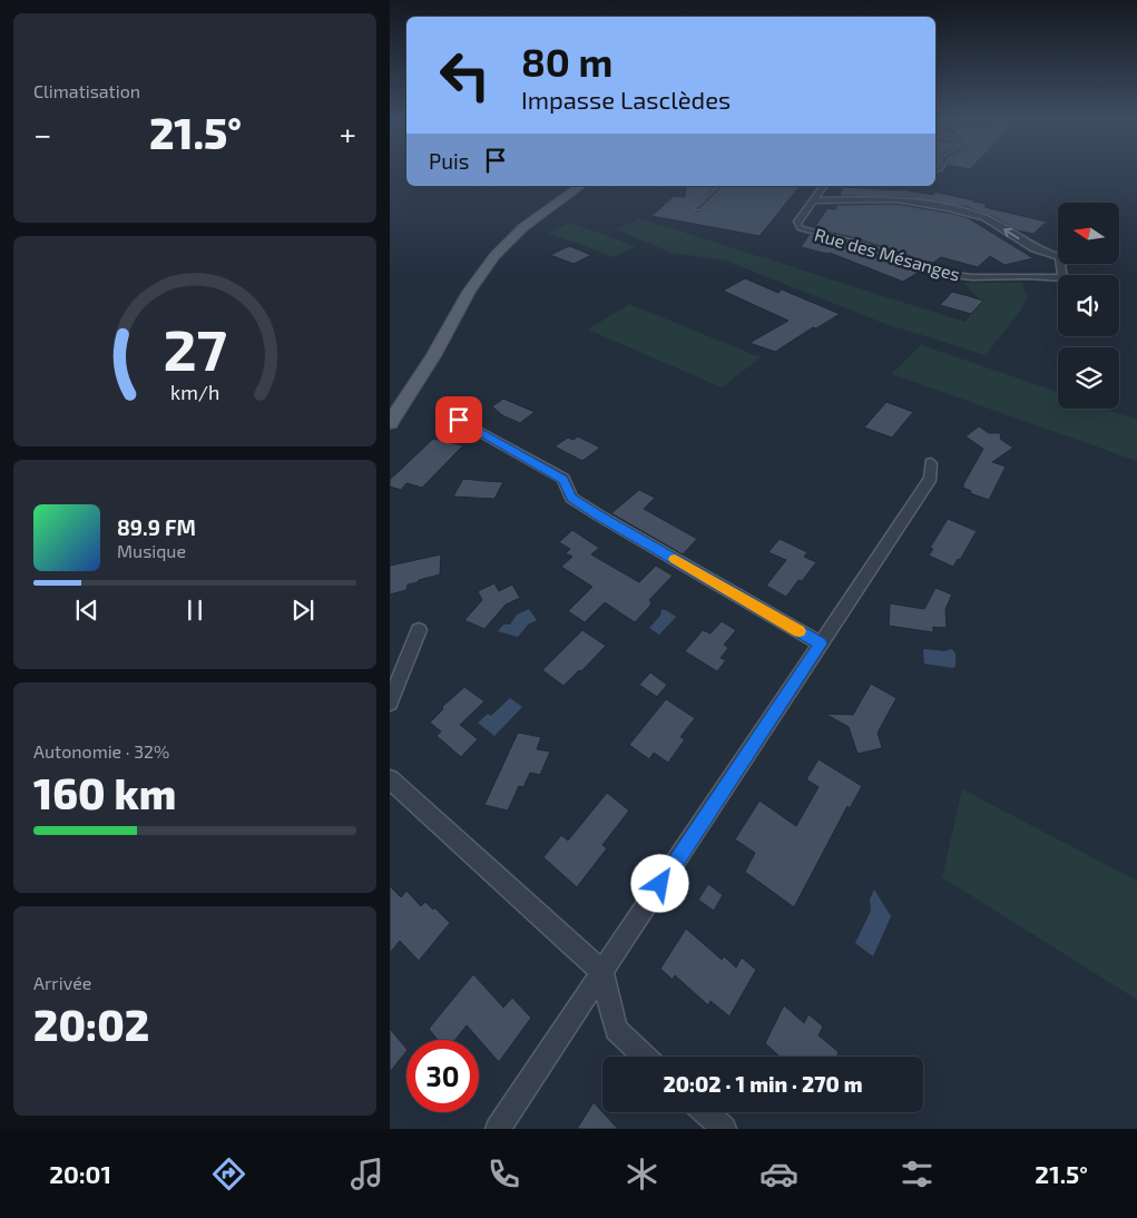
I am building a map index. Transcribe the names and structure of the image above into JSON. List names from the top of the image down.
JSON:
{
  "streets": {
    "street": ["Rue des Mésanges"]
  },
  "north": "left",
  "page": {
    "tile": [
      "Climatisation",
      ["Autonomie · 32%", "160 km"],
      ["Arrivée", "20:02"]
    ],
    "turn": ["80 m", "Impasse Lasclèdes"],
    "heat": ["−", "21.5°", "+"],
    "then": "Puis",
    "song": ["89.9 FM", "Musique"],
    "limit": "30",
    "trip": "20:02 · 1 min · 270 m",
    "tabs": ["20:01", "21.5°"],
    "gauge": ["27", "km/h"]
  }
}
